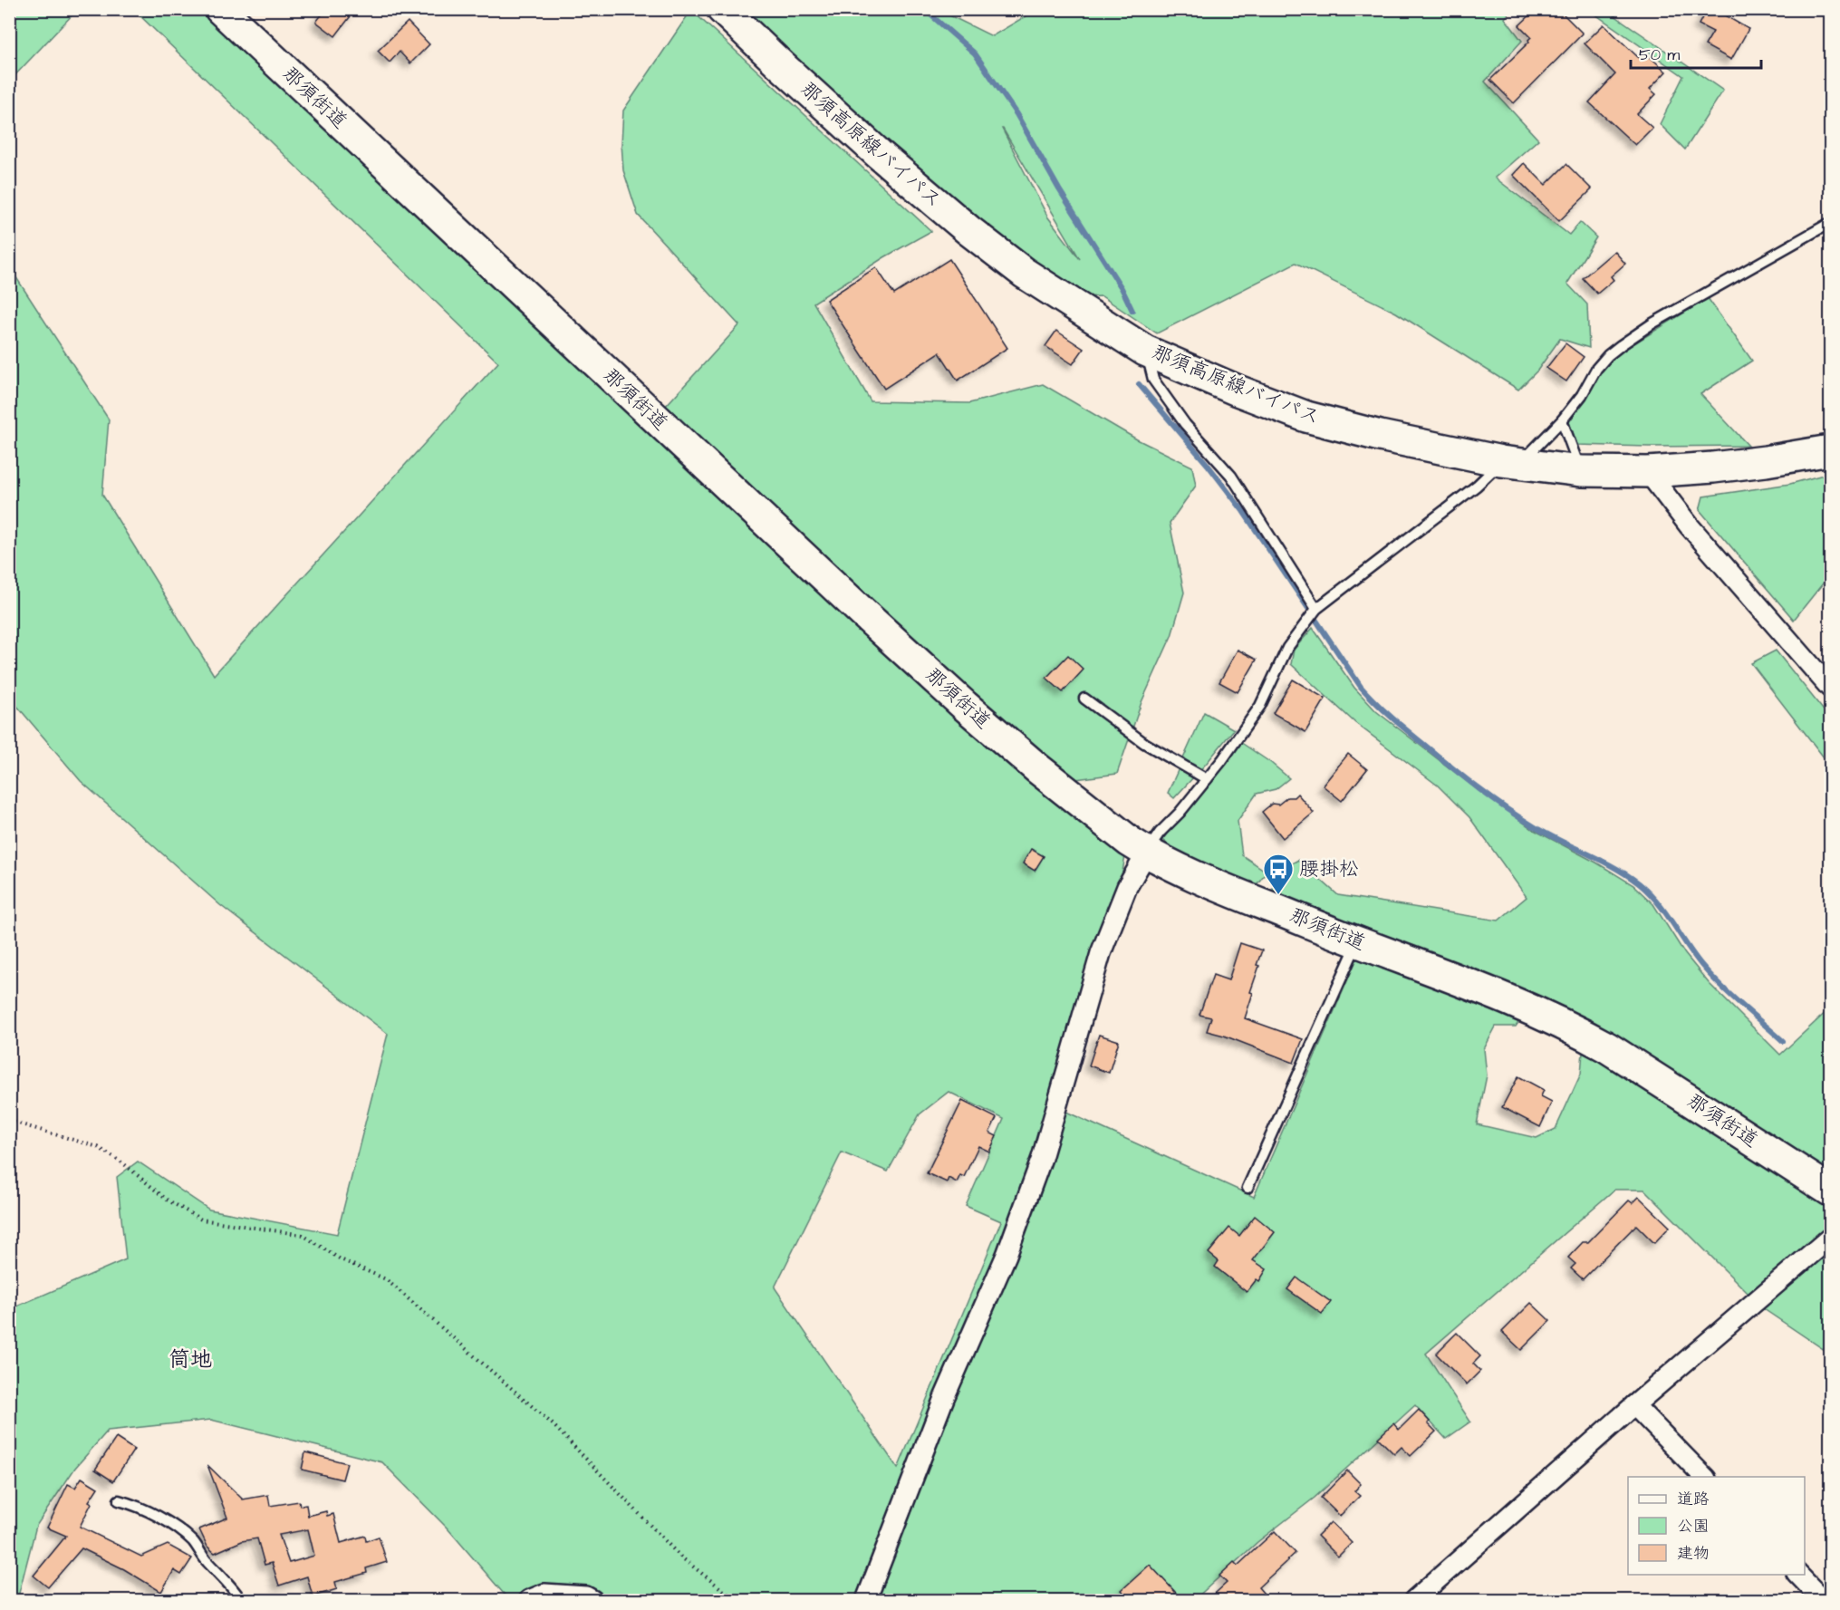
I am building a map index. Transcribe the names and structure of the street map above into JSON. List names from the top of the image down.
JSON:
{
  "streets": {
    "main road": ["那須街道", "那須高原線バイパス"]
  },
  "districts": ["筒地"],
  "places": {
    "bus stop": ["腰掛松"]
  },
  "legend": ["道路", "公園", "建物"],
  "scale_bar": "50 m"
}
